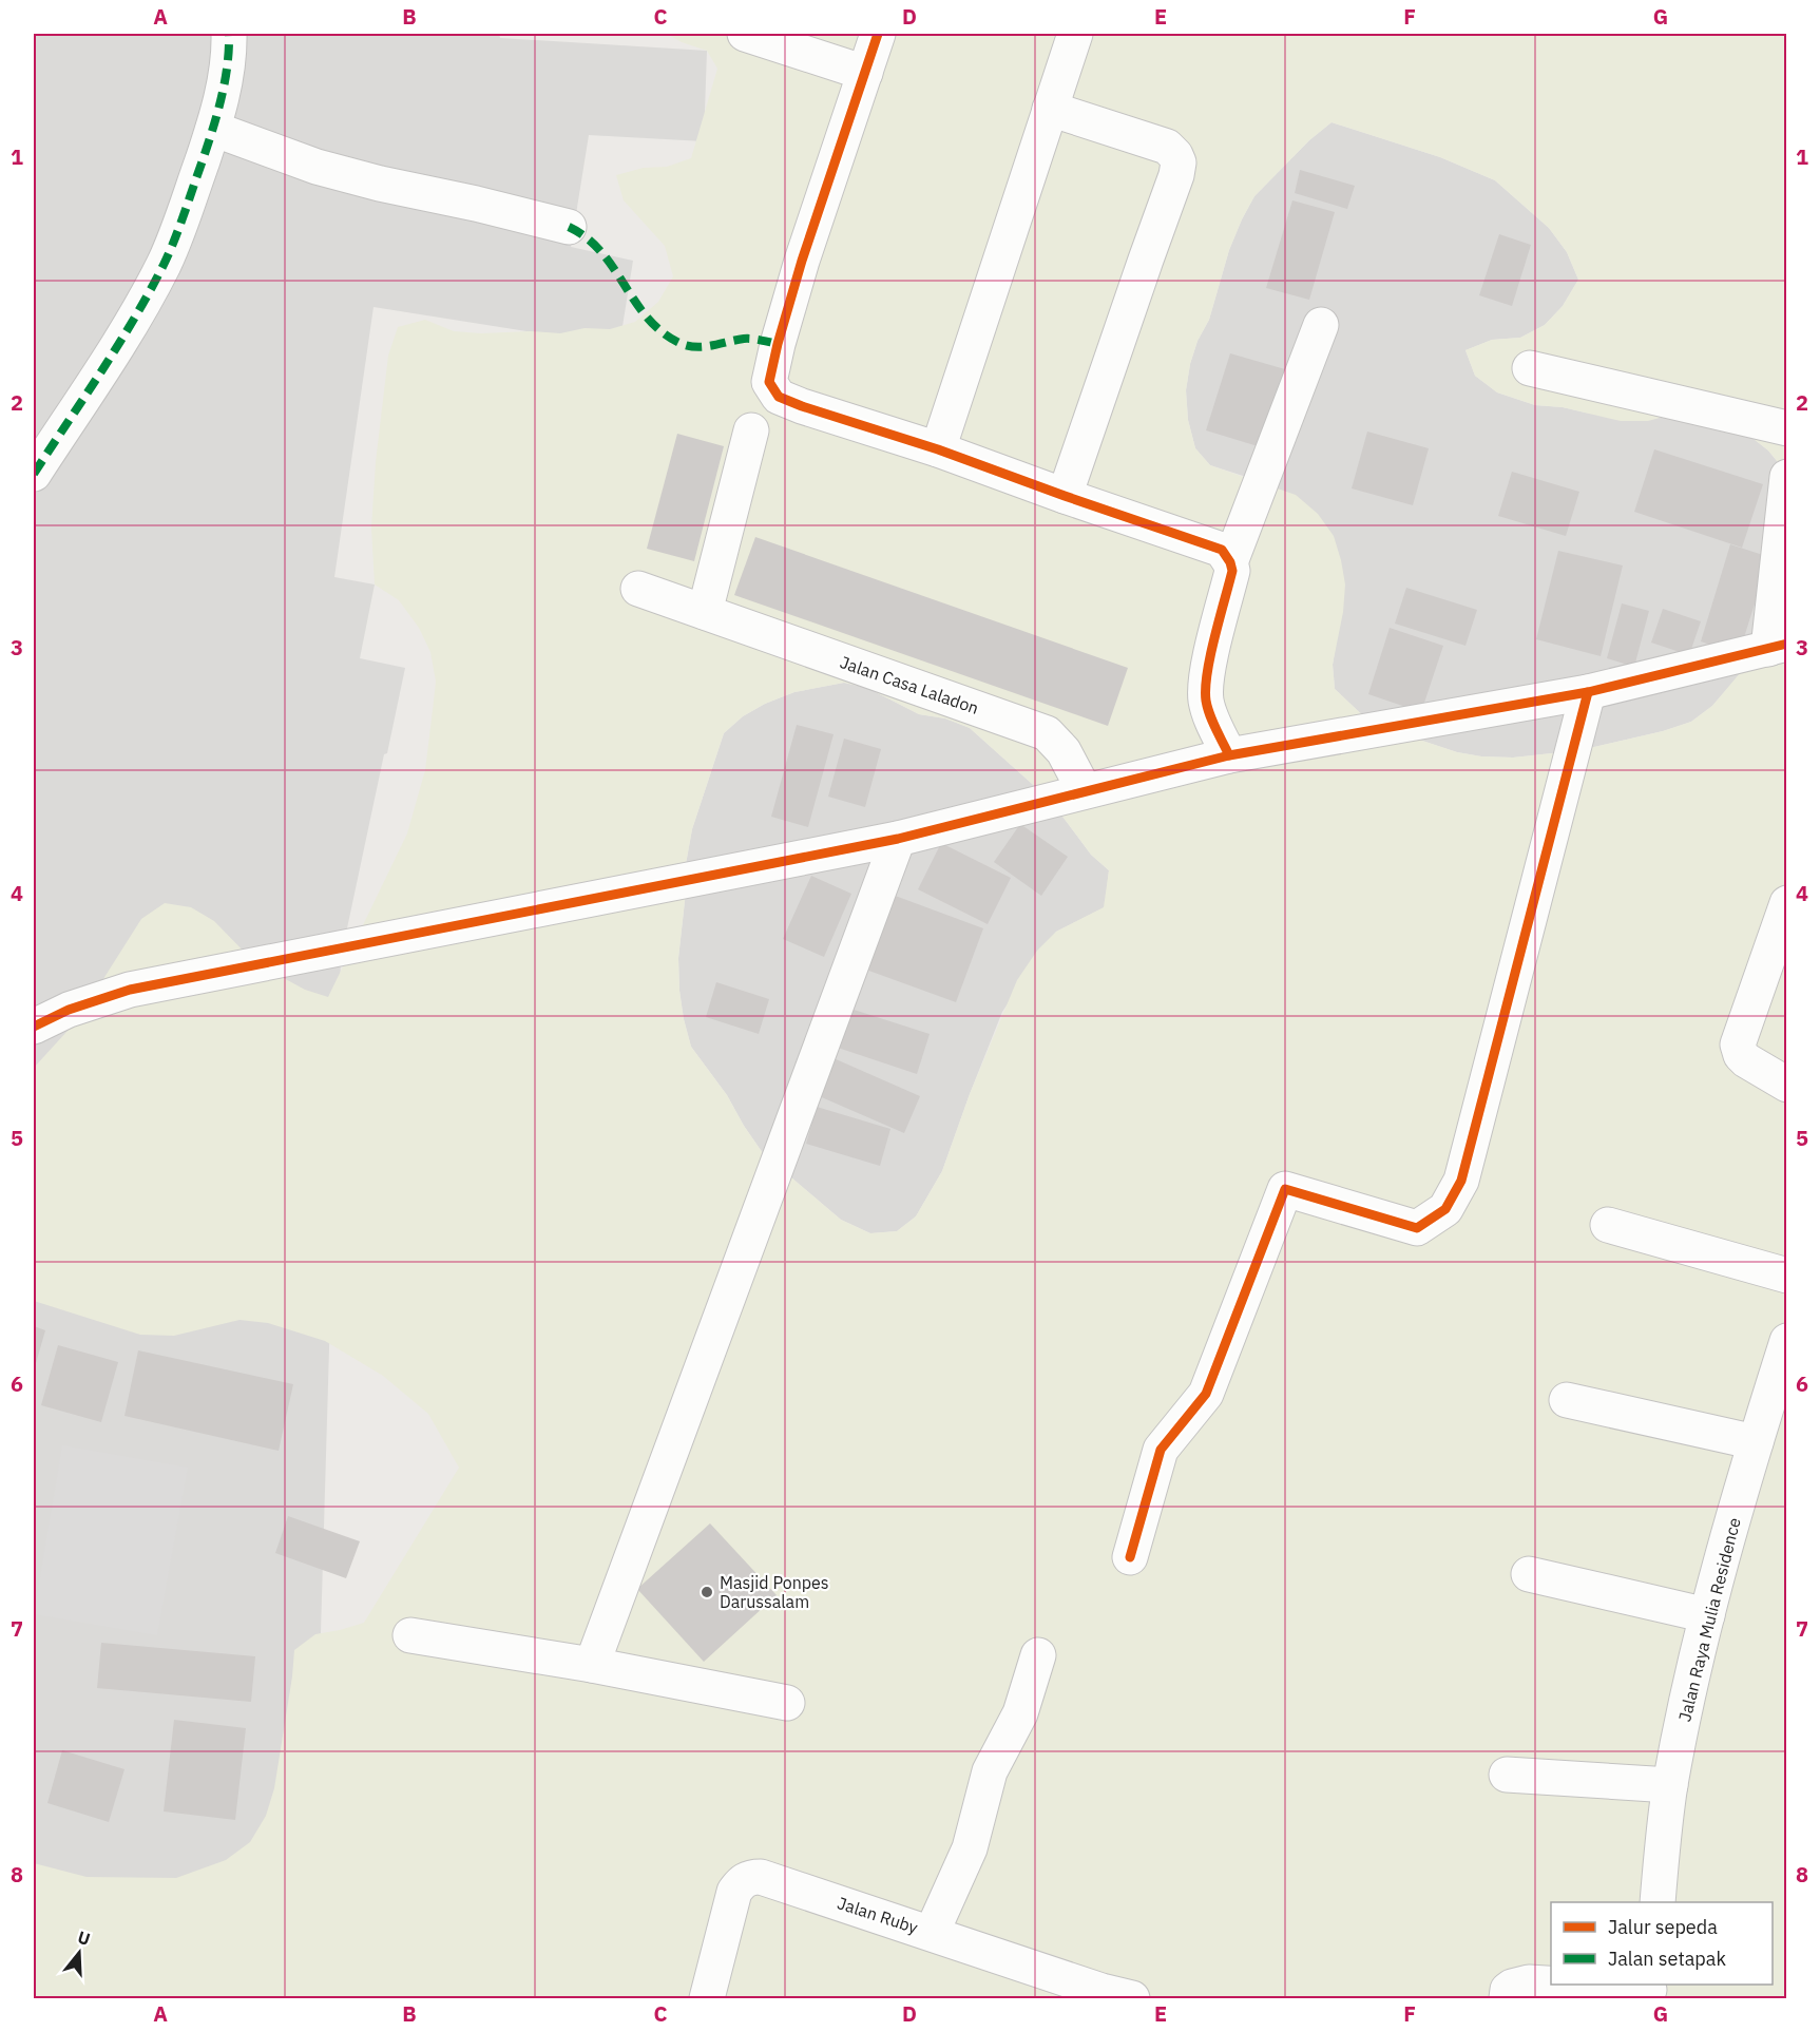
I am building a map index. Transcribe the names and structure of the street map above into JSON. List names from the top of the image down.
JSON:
{
  "streets": {
    "street": ["Jalan Casa Laladon", "Jalan Raya Mulia Residence", "Jalan Ruby"]
  },
  "places": ["Masjid Ponpes Darussalam"],
  "legend": ["Jalur sepeda", "Jalan setapak"],
  "north": "top",
  "grid": {
    "columns": [
      "A",
      "B",
      "C",
      "D",
      "E",
      "F",
      "G"
    ],
    "rows": [
      "1",
      "2",
      "3",
      "4",
      "5",
      "6",
      "7",
      "8"
    ]
  }
}
